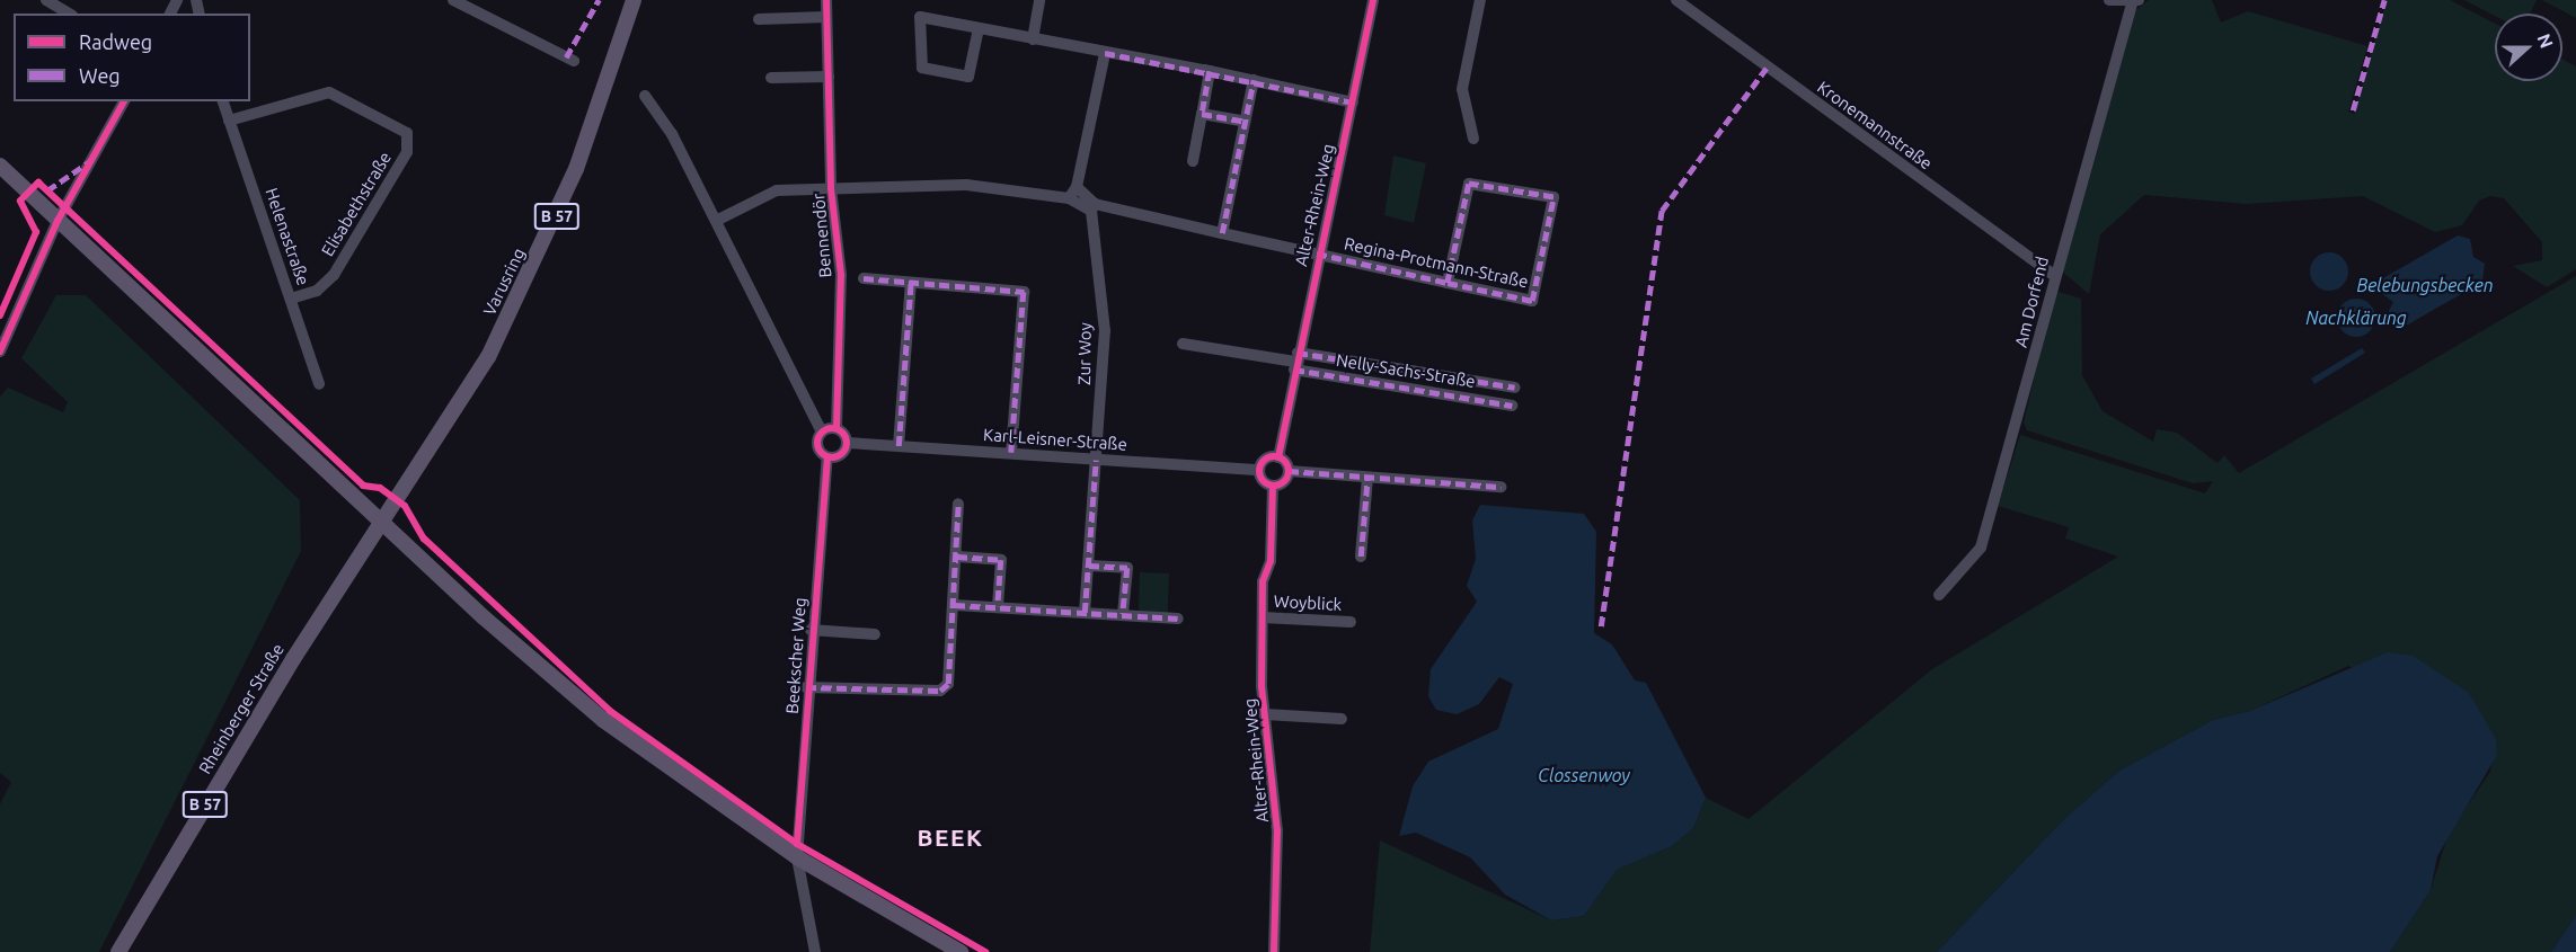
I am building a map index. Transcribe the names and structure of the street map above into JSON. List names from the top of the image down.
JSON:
{
  "streets": {
    "main road": ["B 57", "Varusring", "Rheinberger Straße"],
    "street": [
      "Kronemannstraße",
      "Elisabethstraße",
      "Alter-Rhein-Weg",
      "Bennendör",
      "Helenastraße",
      "Regina-Protmann-Straße",
      "Am Dorfend",
      "Zur Woy",
      "Nelly-Sachs-Straße",
      "Karl-Leisner-Straße",
      "Woyblick",
      "Beekscher Weg"
    ]
  },
  "crossings": [
    ["Kronemannstraße", "Am Dorfend"],
    ["Elisabethstraße", "Helenastraße"],
    ["Alter-Rhein-Weg", "Regina-Protmann-Straße"],
    ["Alter-Rhein-Weg", "Nelly-Sachs-Straße"],
    ["Alter-Rhein-Weg", "Woyblick"],
    ["Bennendör", "Regina-Protmann-Straße"],
    ["Bennendör", "Karl-Leisner-Straße"],
    ["Bennendör", "Beekscher Weg"],
    ["Regina-Protmann-Straße", "Zur Woy"],
    ["Varusring", "Rheinberger Straße"],
    ["Zur Woy", "Karl-Leisner-Straße"],
    ["Karl-Leisner-Straße", "Beekscher Weg"]
  ],
  "districts": ["BEEK"],
  "water": ["Belebungsbecken", "Nachklärung", "Clossenwoy"],
  "legend": ["Radweg", "Weg"],
  "north": "right"
}
